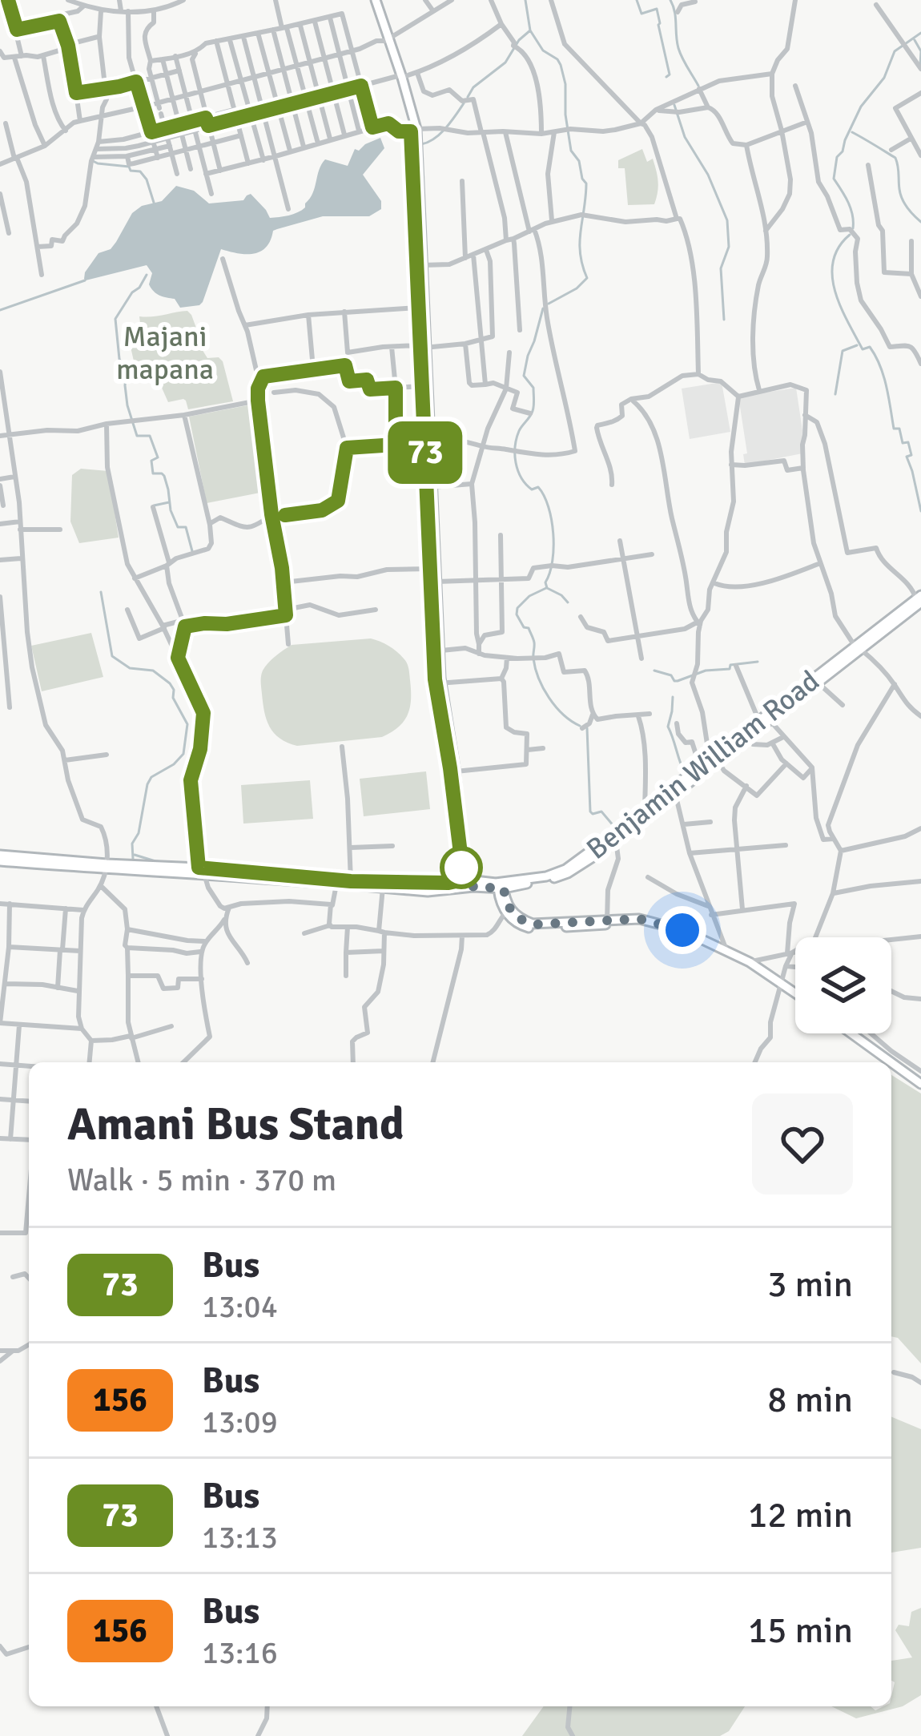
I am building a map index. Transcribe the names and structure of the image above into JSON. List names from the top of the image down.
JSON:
{
  "streets": {
    "main road": ["Benjamin William Road"]
  },
  "parks": ["Majani mapana"],
  "lines": ["bus line 73"],
  "page": {
    "on_map": "73",
    "heading": ["Amani Bus Stand", "Walk · 5 min · 370 m"],
    "list": [
      {
        "mark": "73",
        "name": "Bus",
        "note": "13:04",
        "value": "3 min"
      },
      {
        "mark": "156",
        "name": "Bus",
        "note": "13:09",
        "value": "8 min"
      },
      {
        "mark": "73",
        "name": "Bus",
        "note": "13:13",
        "value": "12 min"
      },
      {
        "mark": "156",
        "name": "Bus",
        "note": "13:16",
        "value": "15 min"
      }
    ]
  }
}
